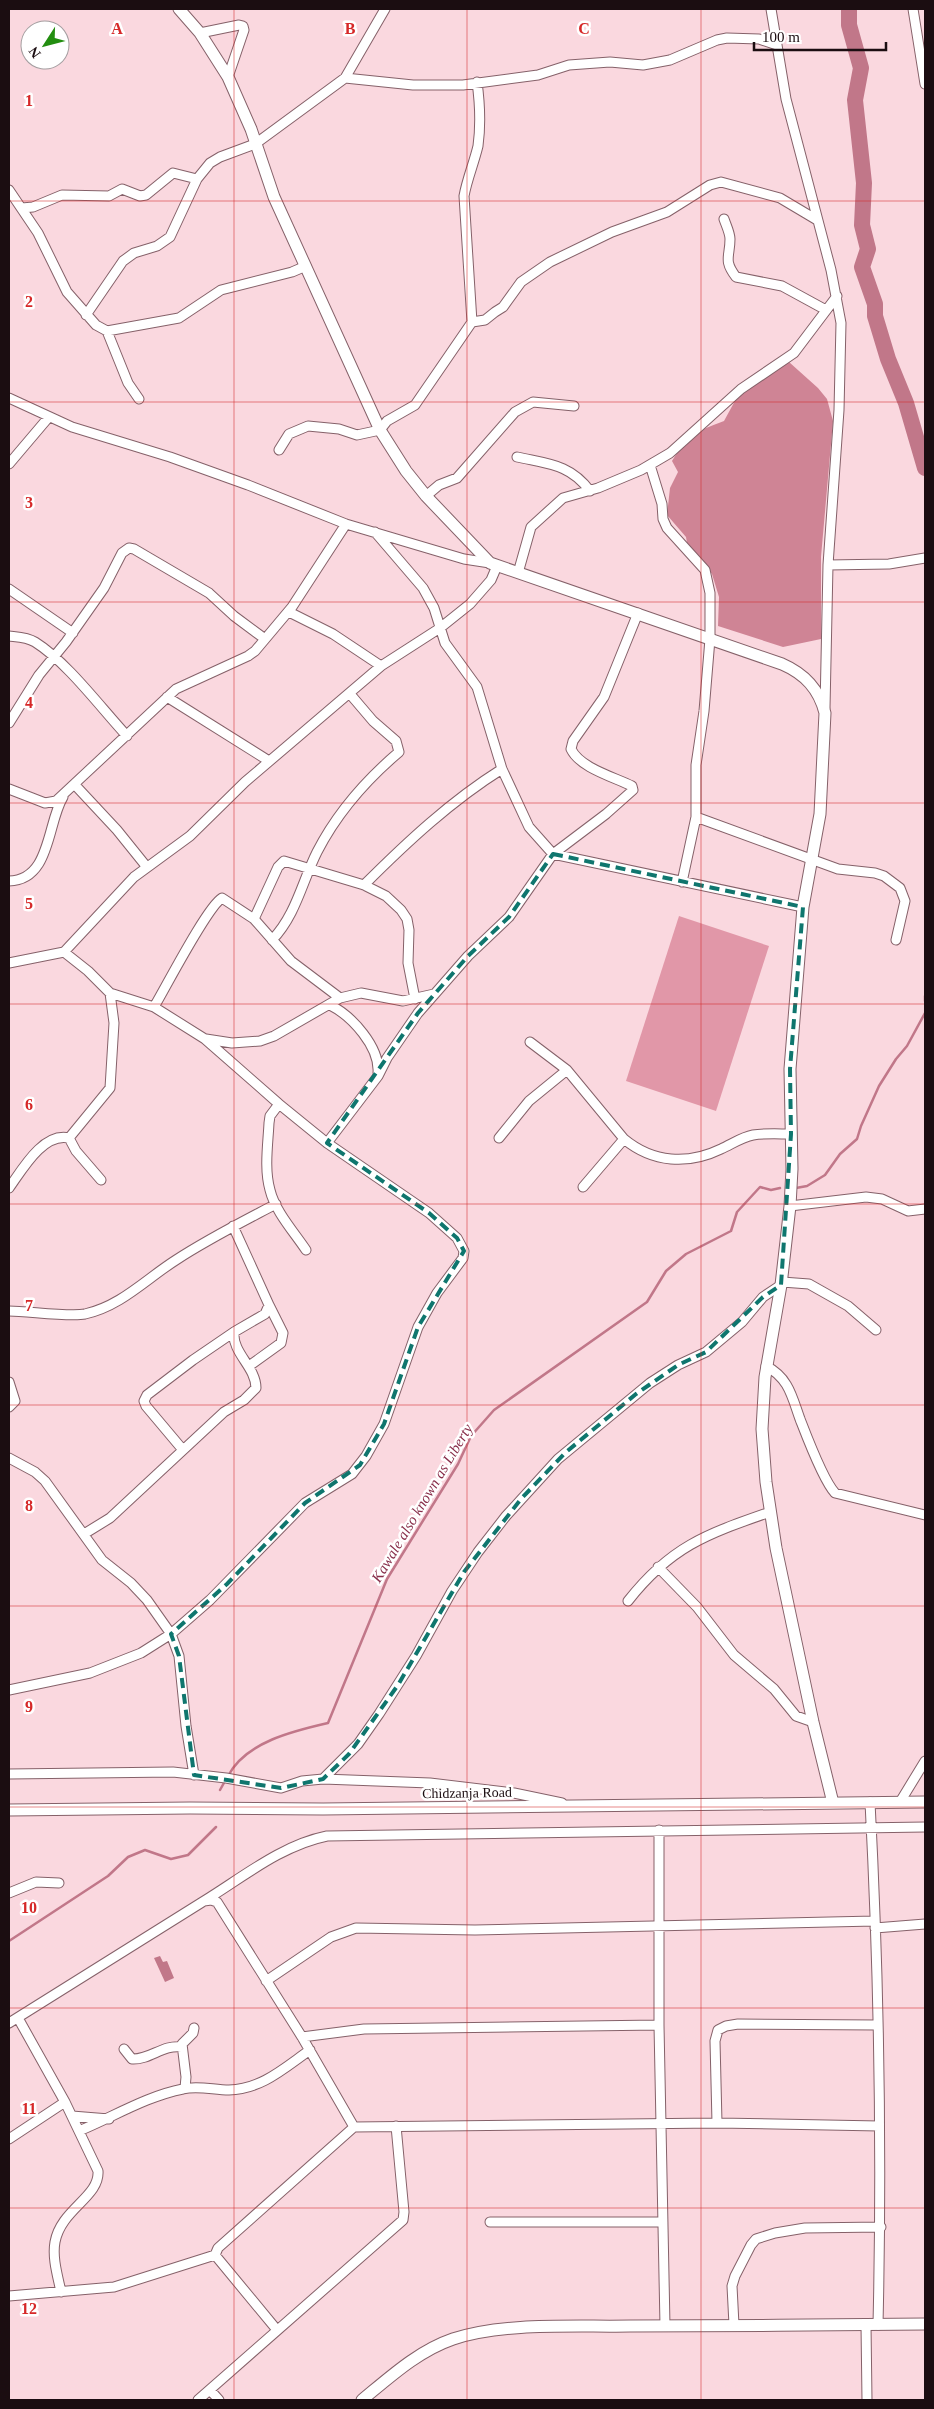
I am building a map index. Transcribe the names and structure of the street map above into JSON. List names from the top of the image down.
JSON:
{
  "streets": {
    "street": ["Chidzanja Road"]
  },
  "water": ["Kawale also known as Liberty"],
  "scale_bar": "100 m",
  "north": "bottom left",
  "grid": {
    "columns": ["A", "B", "C"],
    "rows": [
      "1",
      "2",
      "3",
      "4",
      "5",
      "6",
      "7",
      "8",
      "9",
      "10",
      "11",
      "12"
    ]
  }
}
